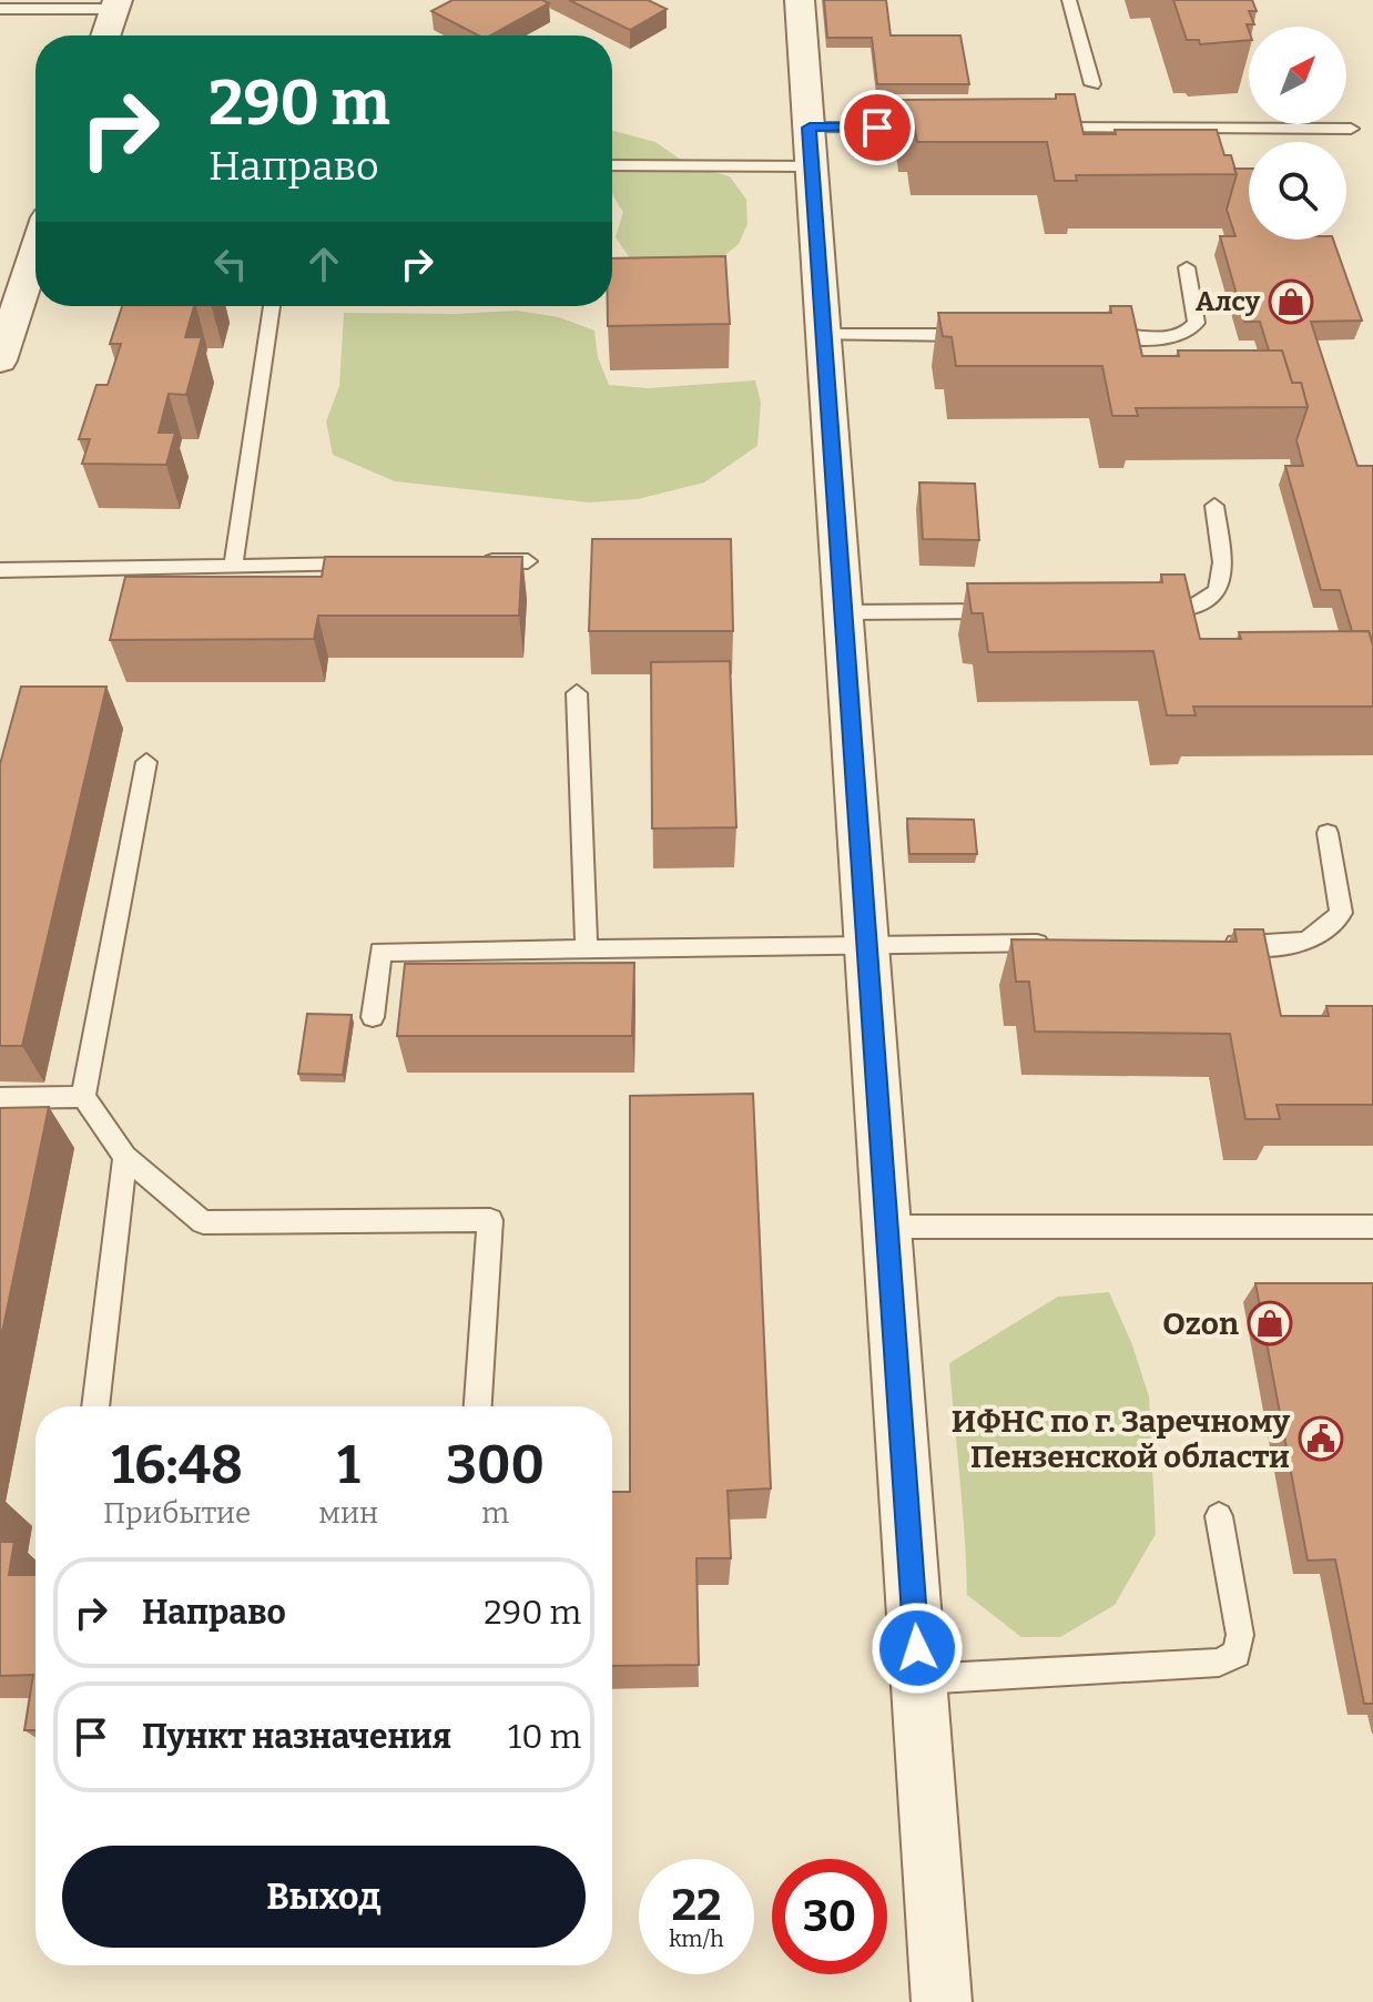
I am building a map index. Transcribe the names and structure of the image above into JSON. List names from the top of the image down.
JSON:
{
  "places": {
    "shop": ["Алсу", "Ozon"],
    "public building": ["ИФНС по г. Заречному Пензенской области"]
  },
  "north": "top right",
  "page": {
    "turn": ["290 m", "Направо"],
    "eta": [
      "16:48",
      "Прибытие",
      "1",
      "мин",
      "300",
      "m"
    ],
    "list": [
      {
        "name": "Направо",
        "value": "290 m"
      },
      {
        "name": "Пункт назначения",
        "value": "10 m"
      }
    ],
    "buttons": "Выход",
    "speed": "22 km/h",
    "limit": "30"
  }
}
